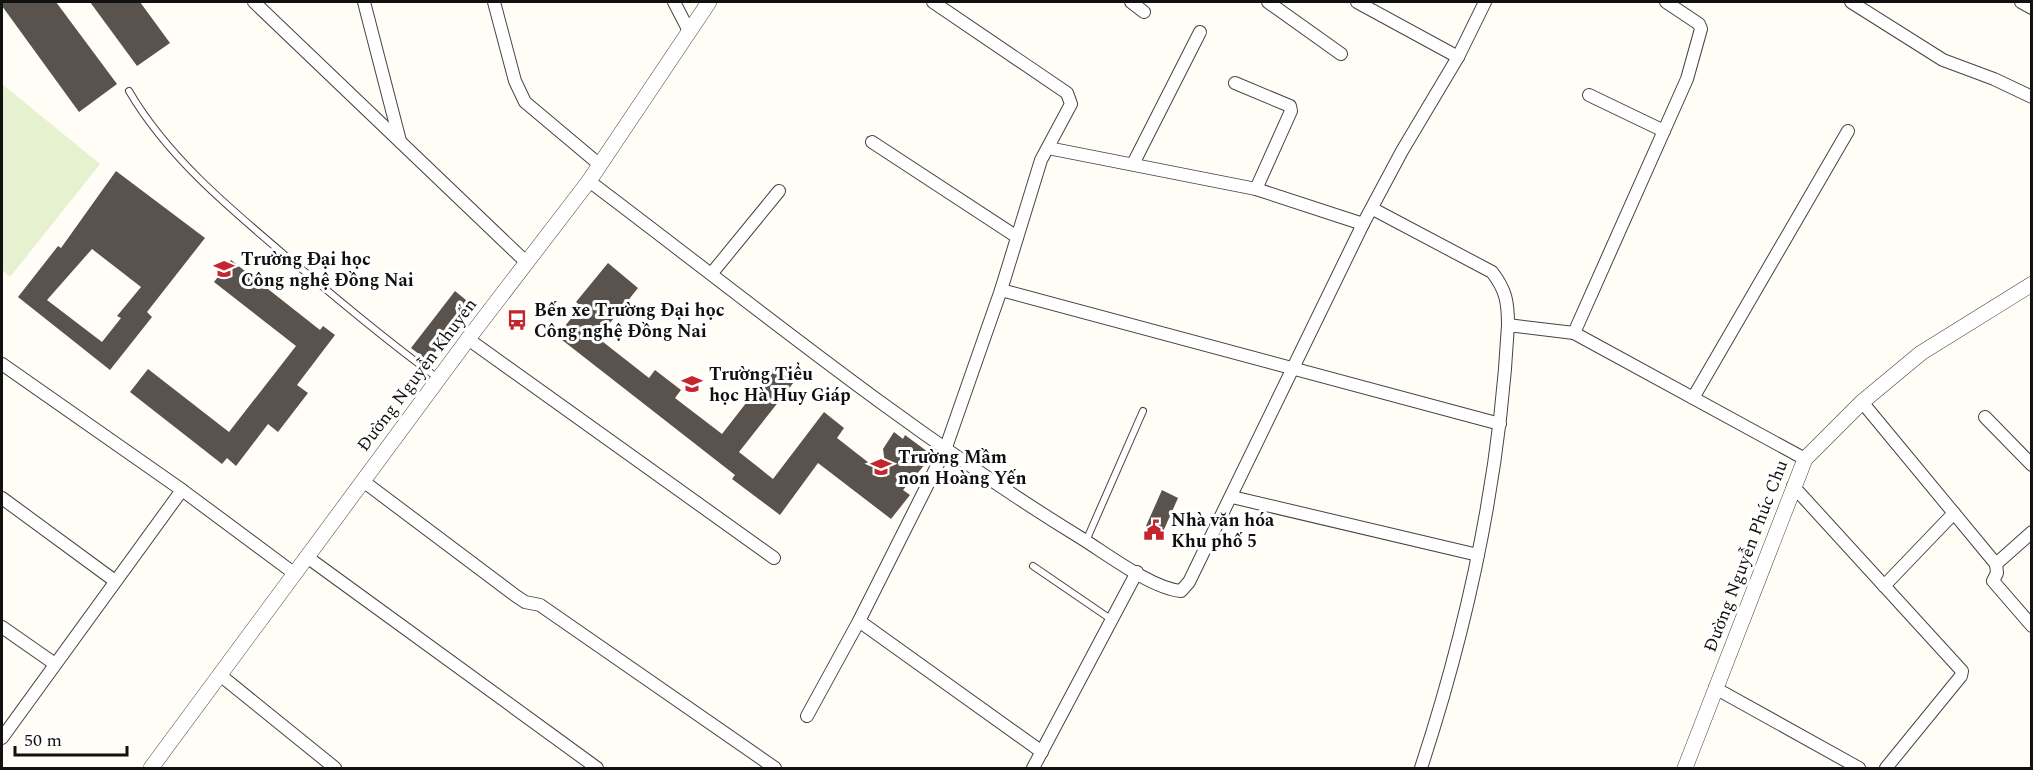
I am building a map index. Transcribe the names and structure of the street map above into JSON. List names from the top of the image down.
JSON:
{
  "streets": {
    "street": ["Đường Nguyễn Khuyến", "Đường Nguyễn Phúc Chu"]
  },
  "places": {
    "school or university": ["Trường Đại học Công nghệ Đồng Nai", "Trường Tiểu học Hà Huy Giáp", "Trường Mầm non Hoàng Yến"],
    "bus stop": ["Bến xe Trường Đại học Công nghệ Đồng Nai"],
    "public building": ["Nhà văn hóa Khu phố 5"]
  },
  "scale_bar": "50 m"
}
